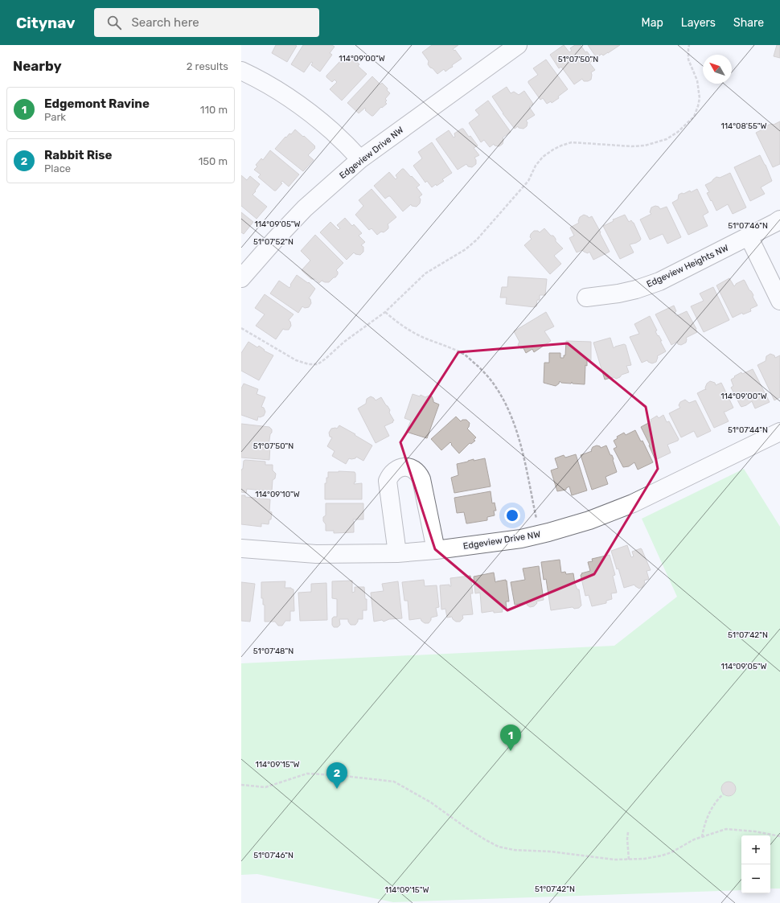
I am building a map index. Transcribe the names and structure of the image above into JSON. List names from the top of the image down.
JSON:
{
  "streets": {
    "street": ["Edgeview Drive NW", "Edgeview Heights NW"]
  },
  "north": "top left",
  "page": {
    "header": "Citynav",
    "search": "Search here",
    "nav": ["Map", "Layers", "Share"],
    "heading": ["Nearby", "2 results"],
    "list": [
      {
        "mark": "1",
        "name": "Edgemont Ravine",
        "note": "Park",
        "value": "110 m"
      },
      {
        "mark": "2",
        "name": "Rabbit Rise",
        "note": "Place",
        "value": "150 m"
      }
    ],
    "pins": ["1", "2"],
    "map_buttons": ["+", "−"]
  },
  "coordinates": [
    "114°09'00\"W",
    "51°07'50\"N",
    "114°08'55\"W",
    "114°09'05\"W",
    "51°07'46\"N",
    "51°07'52\"N",
    "51°07'44\"N",
    "114°09'10\"W",
    "51°07'42\"N",
    "51°07'48\"N",
    "114°09'15\"W"
  ]
}
